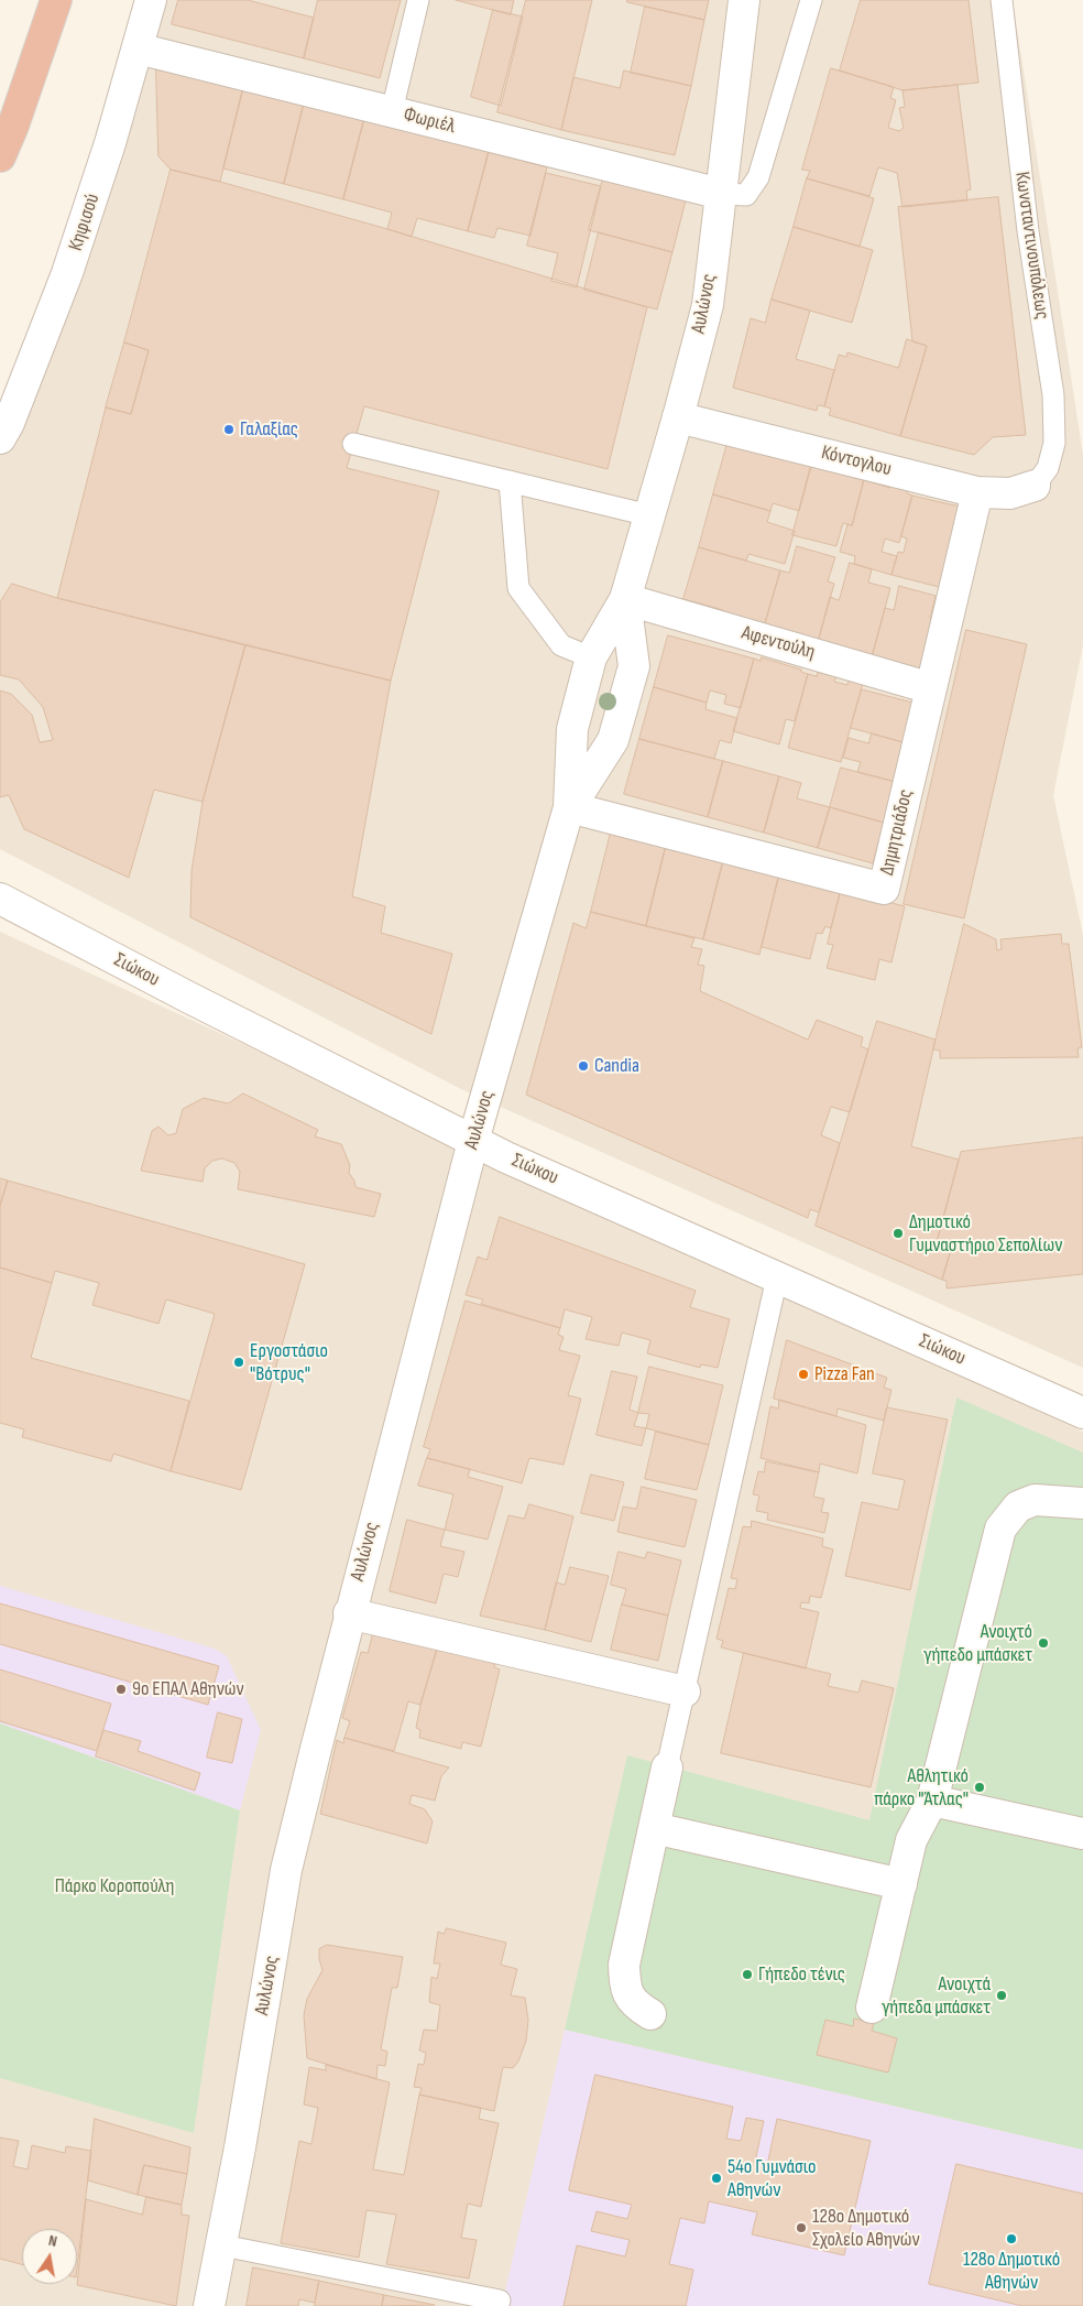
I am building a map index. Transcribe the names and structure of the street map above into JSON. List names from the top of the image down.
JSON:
{
  "streets": {
    "street": [
      "Φωριέλ",
      "Κηφισού",
      "Αυλώνος",
      "Κόντογλου",
      "Αφεντούλη",
      "Δημητριάδος",
      "Σιώκου"
    ],
    "lane": ["Κωνσταντινουπόλεως"]
  },
  "crossings": [
    ["Φωριέλ", "Κηφισού"],
    ["Φωριέλ", "Αυλώνος"],
    ["Κωνσταντινουπόλεως", "Κόντογλου"],
    ["Αυλώνος", "Κόντογλου"],
    ["Αυλώνος", "Αφεντούλη"],
    ["Αυλώνος", "Δημητριάδος"],
    ["Αυλώνος", "Σιώκου"],
    ["Κόντογλου", "Δημητριάδος"],
    ["Αφεντούλη", "Δημητριάδος"]
  ],
  "parks": ["Πάρκο Κοροπούλη"],
  "places": [
    "Γαλαξίας",
    "Candia",
    "Δημοτικό Γυμναστήριο Σεπολίων",
    "Εργοστάσιο \"Βότρυς\"",
    "Pizza Fan",
    "Ανοιχτό γήπεδο μπάσκετ",
    "9ο ΕΠΑΛ Αθηνών",
    "Αθλητικό πάρκο \"Άτλας\"",
    "Γήπεδο τένις",
    "Ανοιχτά γήπεδα μπάσκετ",
    "54ο Γυμνάσιο Αθηνών",
    "128ο Δημοτικό Σχολείο Αθηνών",
    "128ο Δημοτικό Αθηνών"
  ],
  "north": "top"
}
